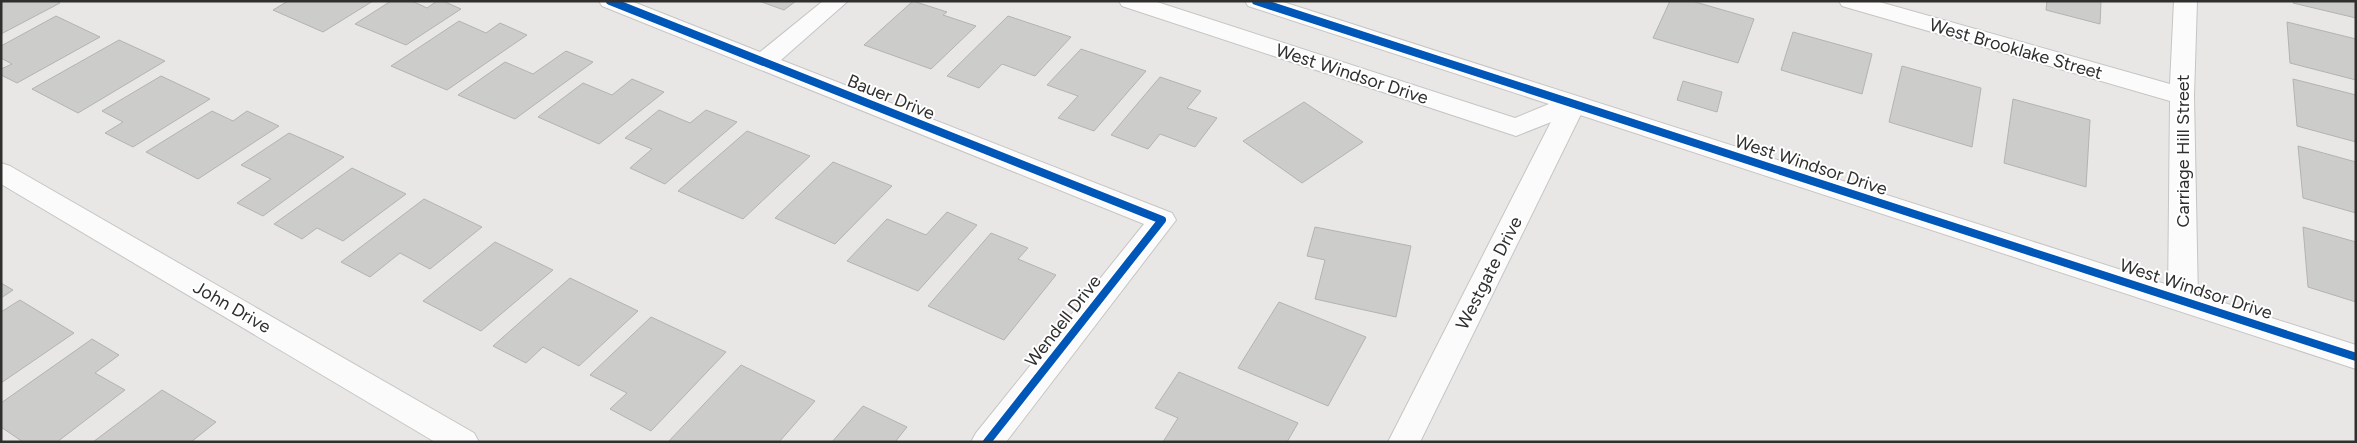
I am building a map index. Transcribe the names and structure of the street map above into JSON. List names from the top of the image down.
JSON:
{
  "streets": {
    "street": [
      "West Brooklake Street",
      "West Windsor Drive",
      "Bauer Drive",
      "Carriage Hill Street",
      "Westgate Drive",
      "John Drive",
      "Wendell Drive"
    ]
  },
  "crossings": [
    ["West Brooklake Street", "Carriage Hill Street"],
    ["West Windsor Drive", "Carriage Hill Street"],
    ["West Windsor Drive", "Westgate Drive"],
    ["Bauer Drive", "Wendell Drive"]
  ]
}
